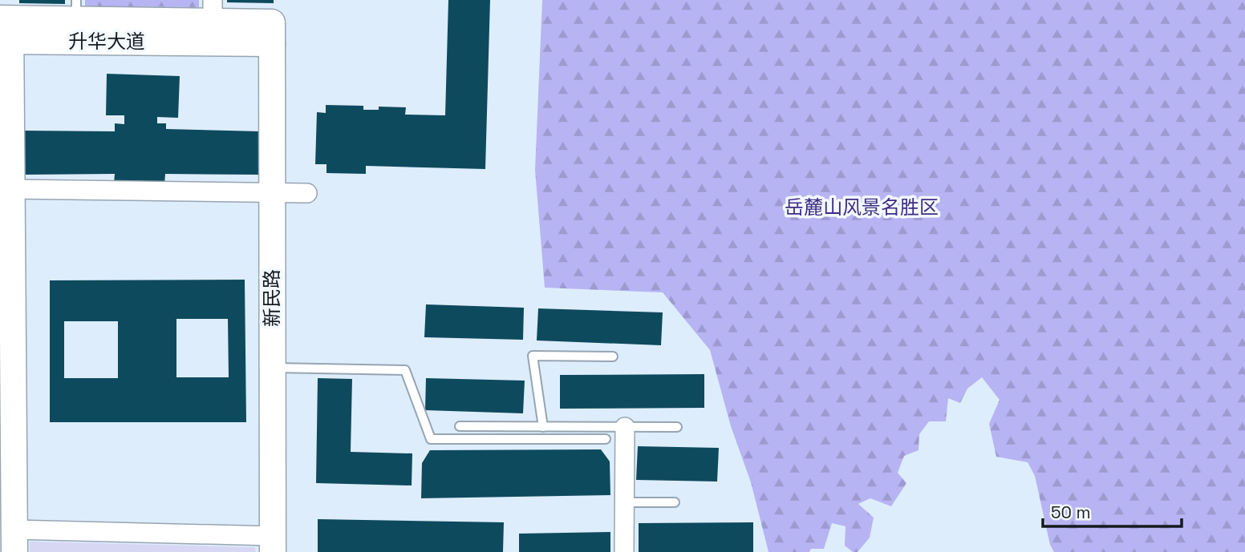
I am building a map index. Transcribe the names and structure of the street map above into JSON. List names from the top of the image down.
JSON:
{
  "streets": {
    "street": ["升华大道", "新民路"]
  },
  "crossings": [
    ["升华大道", "新民路"]
  ],
  "parks": ["岳麓山风景名胜区"],
  "scale_bar": "50 m"
}
